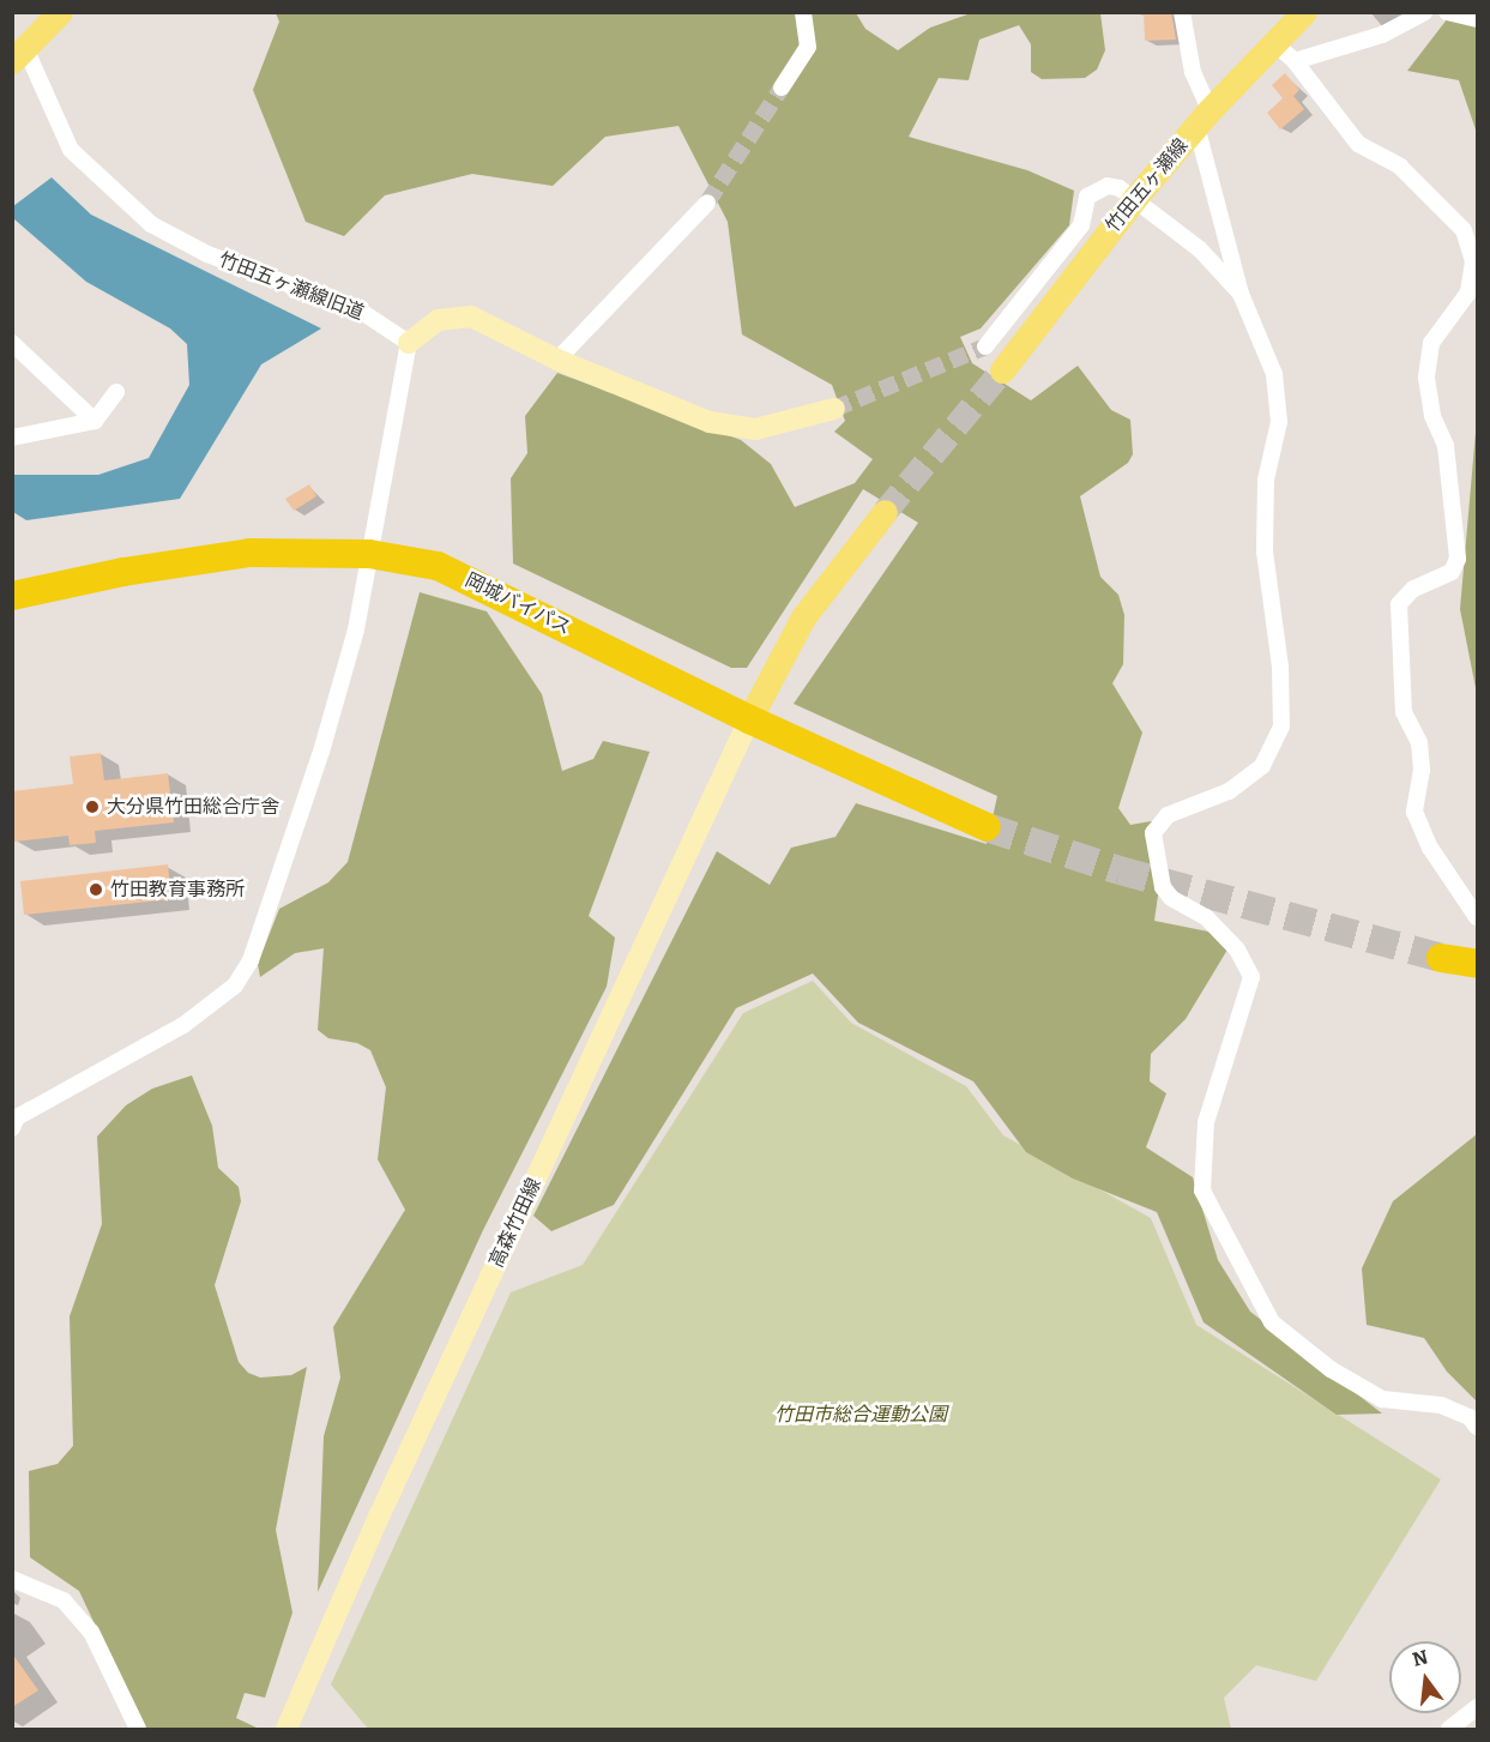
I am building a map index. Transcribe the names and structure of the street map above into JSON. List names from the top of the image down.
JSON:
{
  "streets": {
    "highway": ["岡城バイパス"],
    "main road": ["竹田五ヶ瀬線", "高森竹田線"],
    "street": ["竹田五ヶ瀬線旧道"]
  },
  "crossings": [
    ["岡城バイパス", "高森竹田線"]
  ],
  "parks": ["竹田市総合運動公園"],
  "places": ["大分県竹田総合庁舎", "竹田教育事務所"],
  "north": "top"
}
